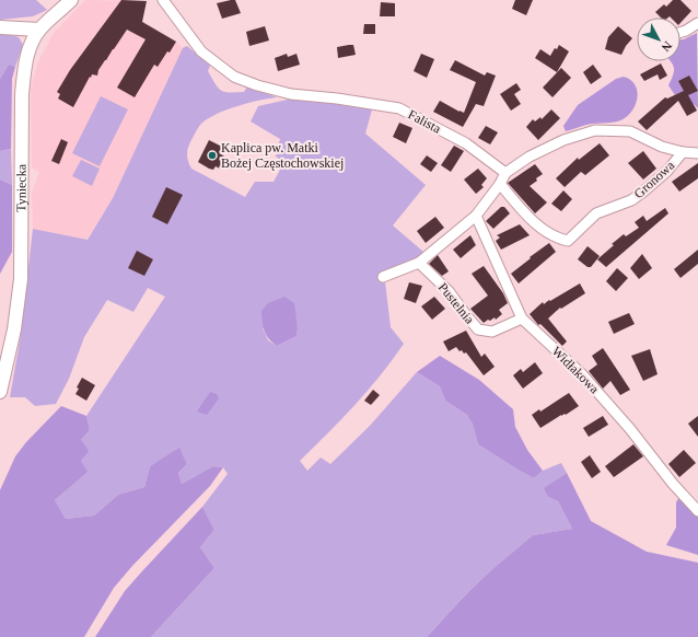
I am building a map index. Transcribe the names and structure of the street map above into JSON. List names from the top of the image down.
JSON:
{
  "streets": {
    "street": [
      "Falista",
      "Gronowa",
      "Tyniecka",
      "Pustelnia",
      "Widłakowa"
    ]
  },
  "crossings": [
    ["Pustelnia", "Widłakowa"]
  ],
  "places": ["Kaplica pw. Matki Bożej Częstochowskiej"],
  "north": "bottom right"
}
